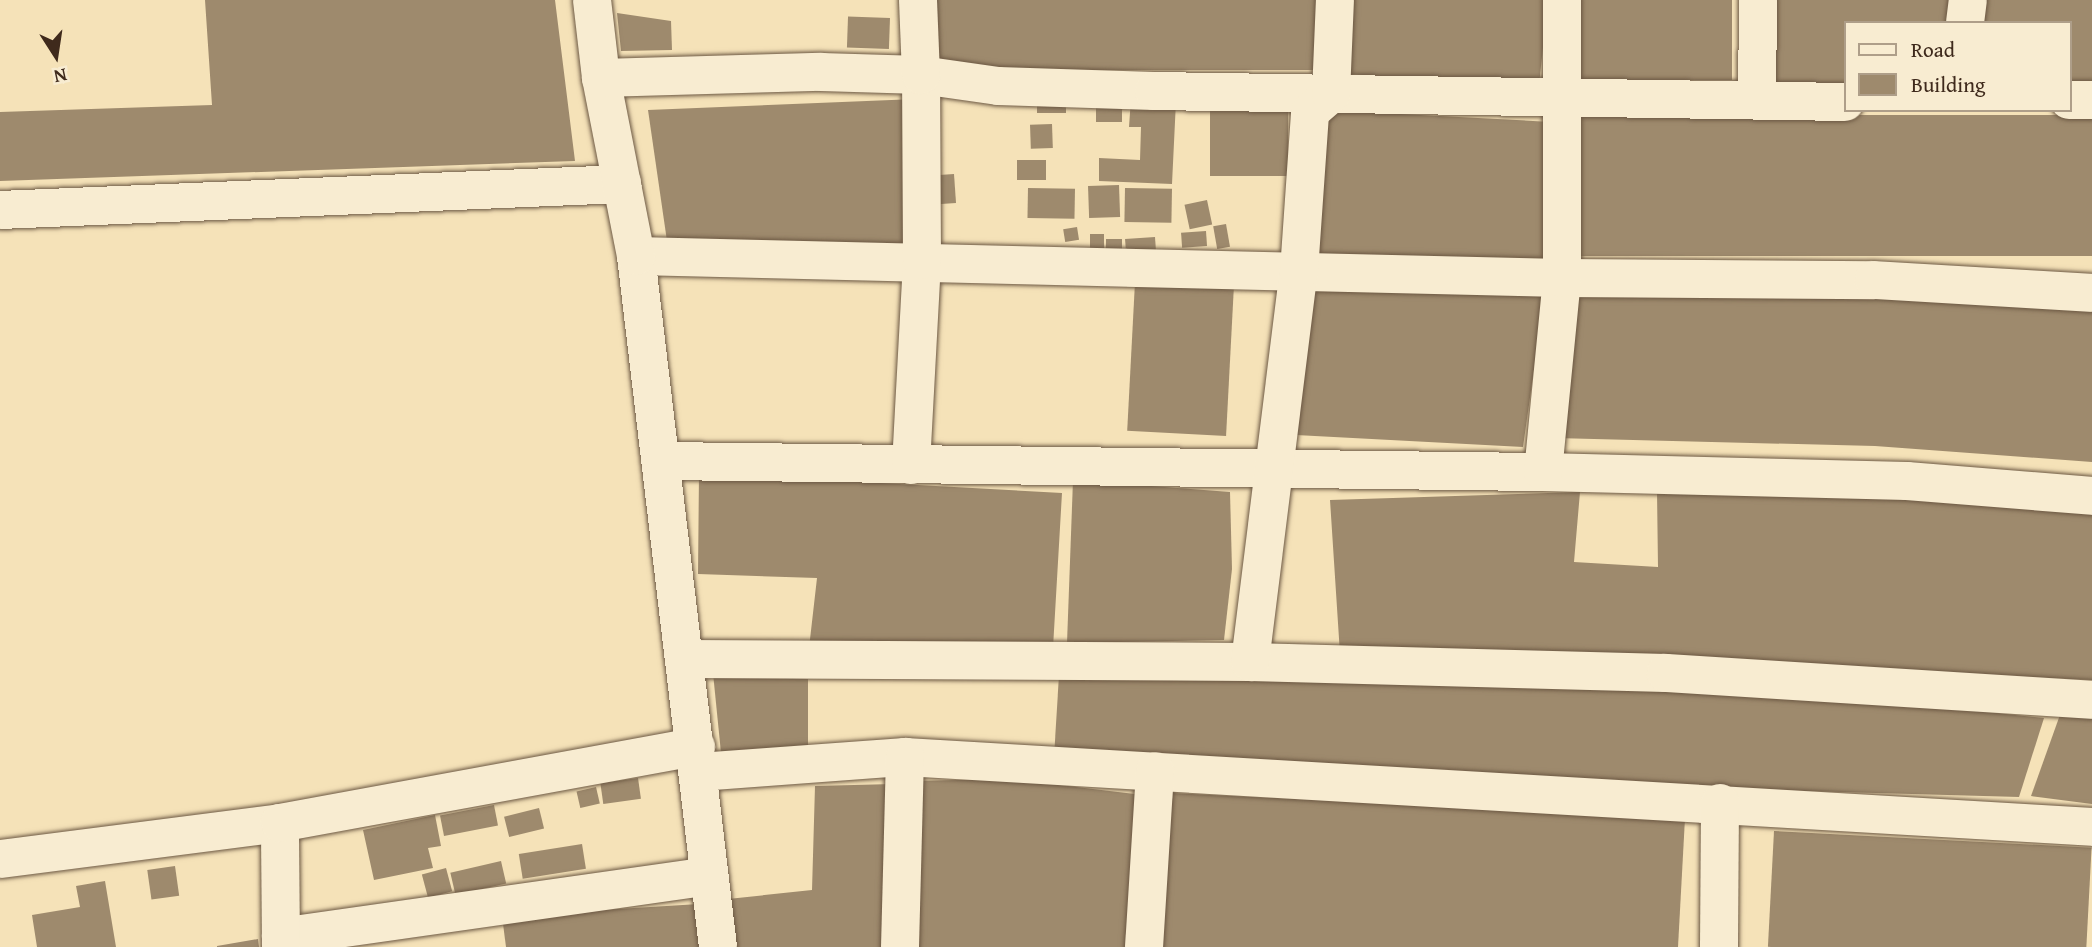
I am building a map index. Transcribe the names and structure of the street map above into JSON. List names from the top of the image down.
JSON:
{
  "legend": ["Road", "Building"],
  "north": "bottom"
}
